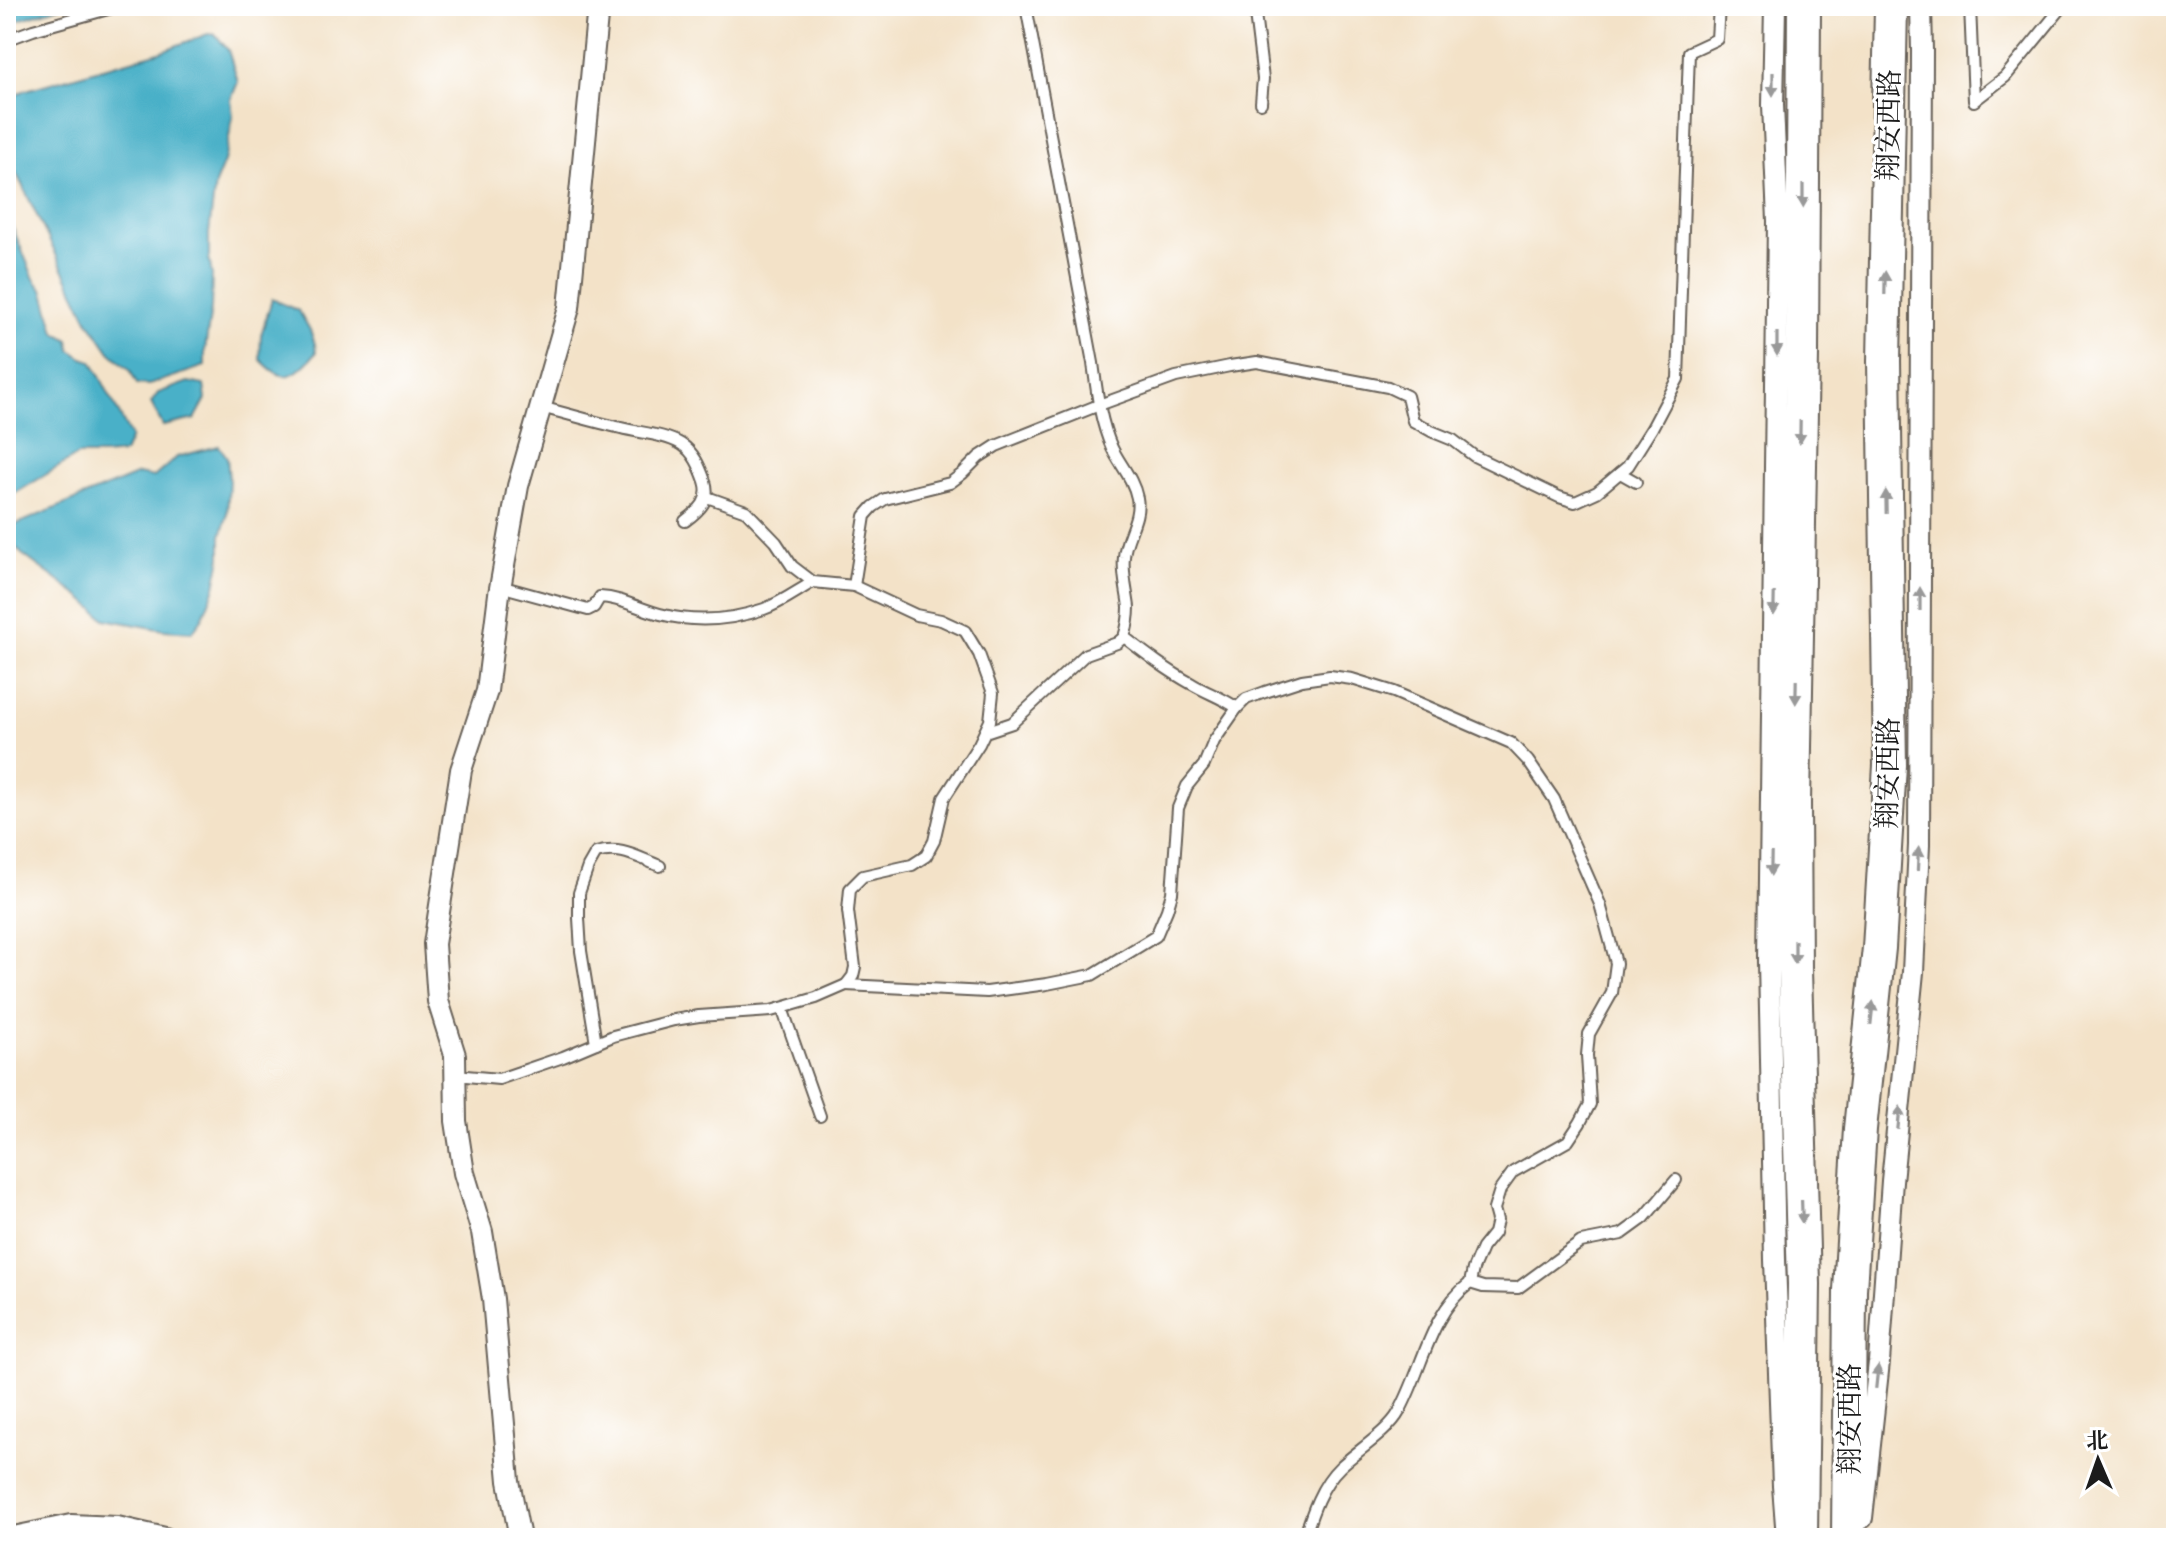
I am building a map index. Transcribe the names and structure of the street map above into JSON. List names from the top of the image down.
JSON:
{
  "streets": {
    "main road": ["翔安西路"]
  },
  "north": "top"
}
